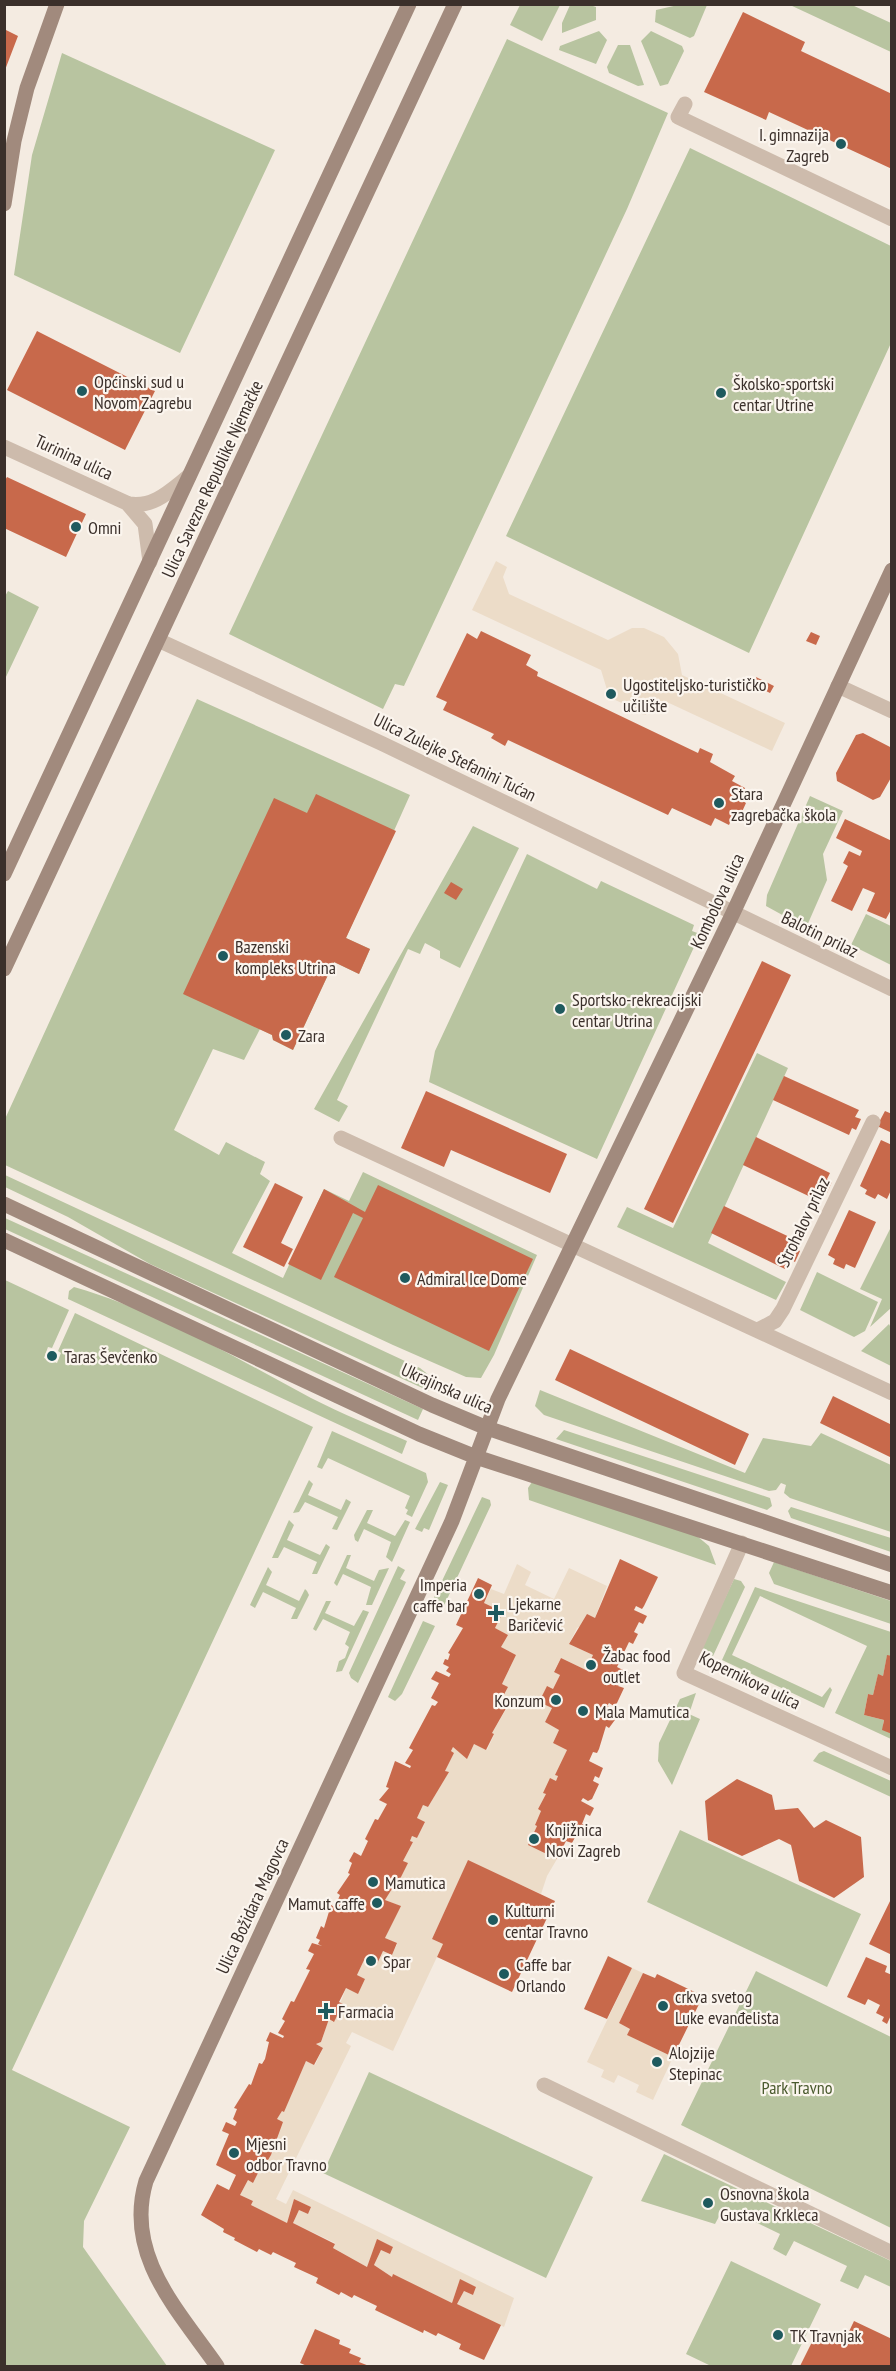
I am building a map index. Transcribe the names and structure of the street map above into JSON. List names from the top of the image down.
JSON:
{
  "streets": {
    "street": [
      "Turinina ulica",
      "Ulica Savezne Republike Njemačke",
      "Ulica Zulejke Stefanini Tućan",
      "Kombolova ulica",
      "Balotin prilaz",
      "Strohalov prilaz",
      "Ukrajinska ulica",
      "Kopernikova ulica",
      "Ulica Božidara Magovca"
    ]
  },
  "crossings": [
    ["Turinina ulica", "Ulica Savezne Republike Njemačke"],
    ["Ulica Savezne Republike Njemačke", "Ulica Zulejke Stefanini Tućan"],
    ["Ulica Zulejke Stefanini Tućan", "Kombolova ulica"],
    ["Ulica Zulejke Stefanini Tućan", "Balotin prilaz"],
    ["Kombolova ulica", "Balotin prilaz"],
    ["Kombolova ulica", "Ukrajinska ulica"],
    ["Kombolova ulica", "Ulica Božidara Magovca"],
    ["Ukrajinska ulica", "Ulica Božidara Magovca"]
  ],
  "parks": ["Park Travno"],
  "places": {
    "other": [
      "I. gimnazija Zagreb",
      "Općinski sud u Novom Zagrebu",
      "Školsko-sportski centar Utrine",
      "Omni",
      "Ugostiteljsko-turističko učilište",
      "Stara zagrebačka škola",
      "Bazenski kompleks Utrina",
      "Sportsko-rekreacijski centar Utrina",
      "Zara",
      "Admiral Ice Dome",
      "Taras Ševčenko",
      "Imperia caffe bar",
      "Žabac food outlet",
      "Konzum",
      "Mala Mamutica",
      "Knjižnica Novi Zagreb",
      "Mamutica",
      "Mamut caffe",
      "Kulturni centar Travno",
      "Spar",
      "Caffe bar Orlando",
      "crkva svetog Luke evanđelista",
      "Alojzije Stepinac",
      "Mjesni odbor Travno",
      "Osnovna škola Gustava Krkleca",
      "TK Travnjak"
    ],
    "health": ["Ljekarne Baričević", "Farmacia"]
  }
}
